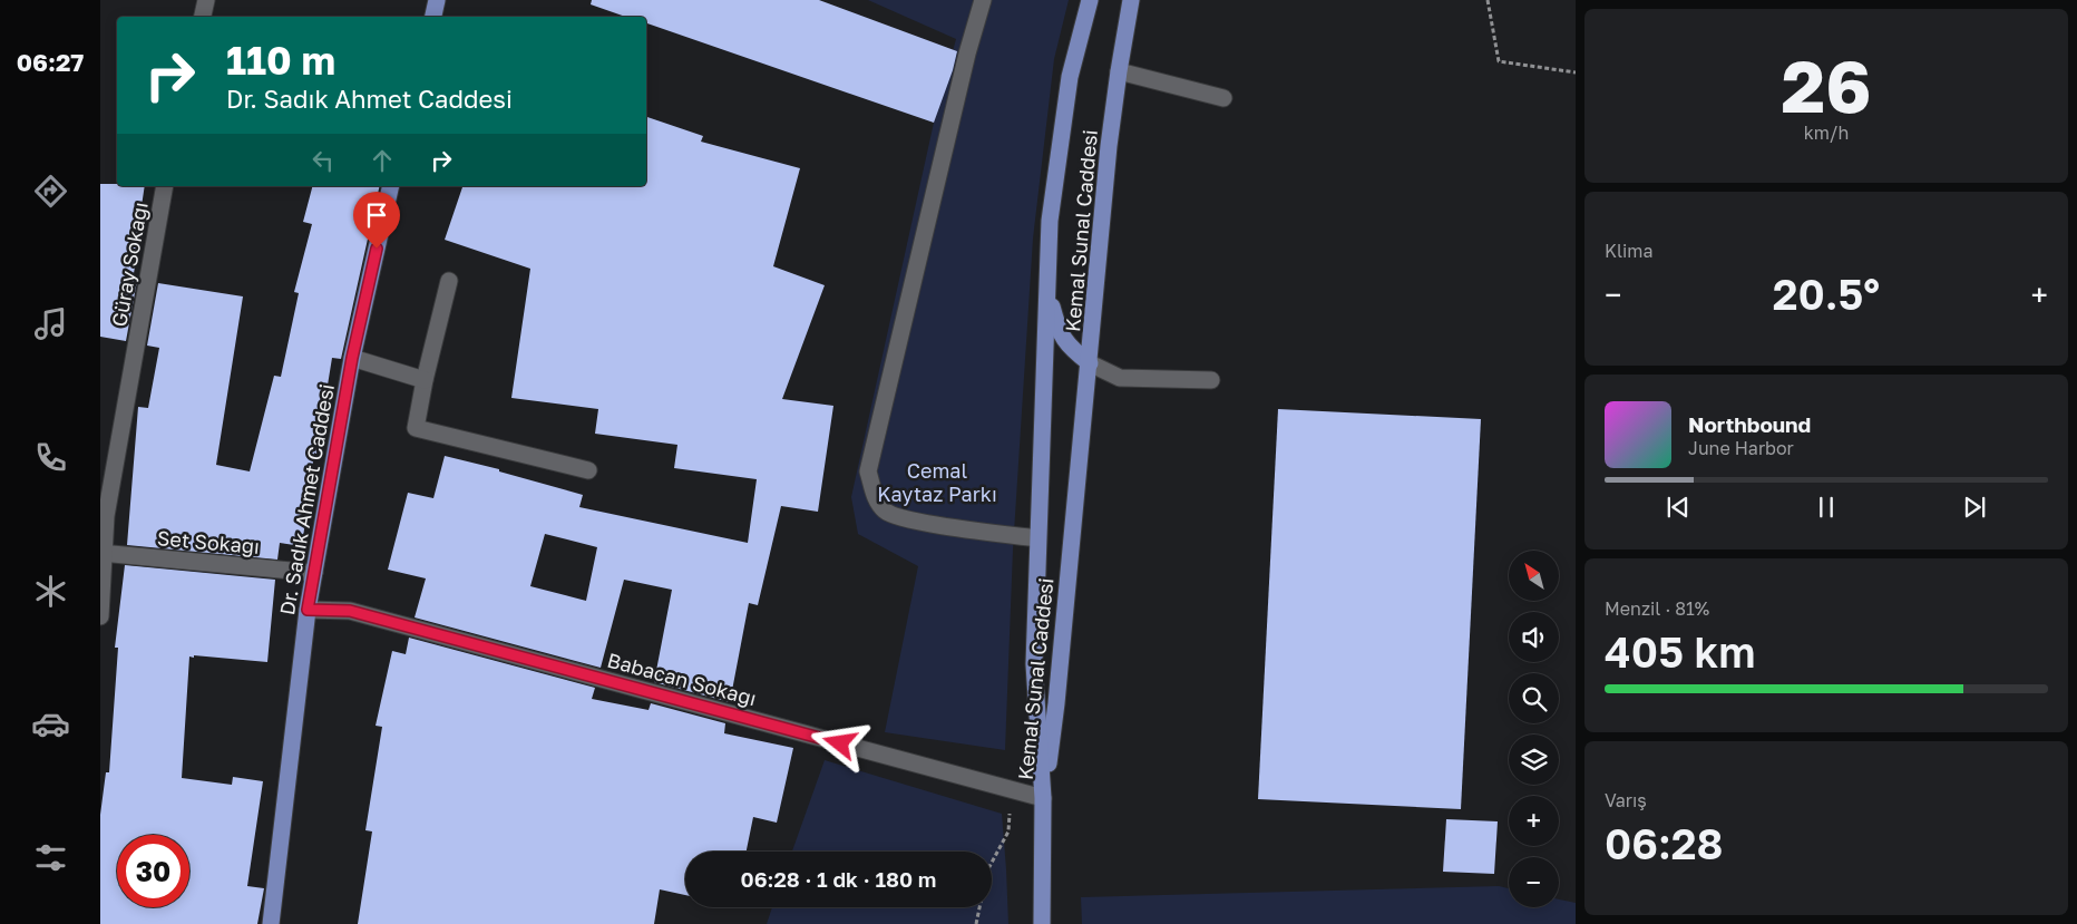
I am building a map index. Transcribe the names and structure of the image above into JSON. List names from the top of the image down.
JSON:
{
  "streets": {
    "main road": ["Kemal Sunal Caddesi", "Dr. Sadık Ahmet Caddesi"],
    "street": ["Güray Sokağı", "Set Sokağı", "Babacan Sokağı"]
  },
  "crossings": [
    ["Kemal Sunal Caddesi", "Babacan Sokağı"],
    ["Güray Sokağı", "Set Sokağı"],
    ["Dr. Sadık Ahmet Caddesi", "Set Sokağı"],
    ["Dr. Sadık Ahmet Caddesi", "Babacan Sokağı"]
  ],
  "parks": ["Cemal Kaytaz Parkı"],
  "north": "top left",
  "page": {
    "tabs": "06:27",
    "tile": [
      ["26", "km/h"],
      "Klima",
      ["Menzil · 81%", "405 km"],
      ["Varış", "06:28"]
    ],
    "turn": ["110 m", "Dr. Sadık Ahmet Caddesi"],
    "heat": ["−", "20.5°", "+"],
    "song": ["Northbound", "June Harbor"],
    "map_buttons": ["+", "−"],
    "limit": "30",
    "trip": "06:28 · 1 dk · 180 m"
  }
}
